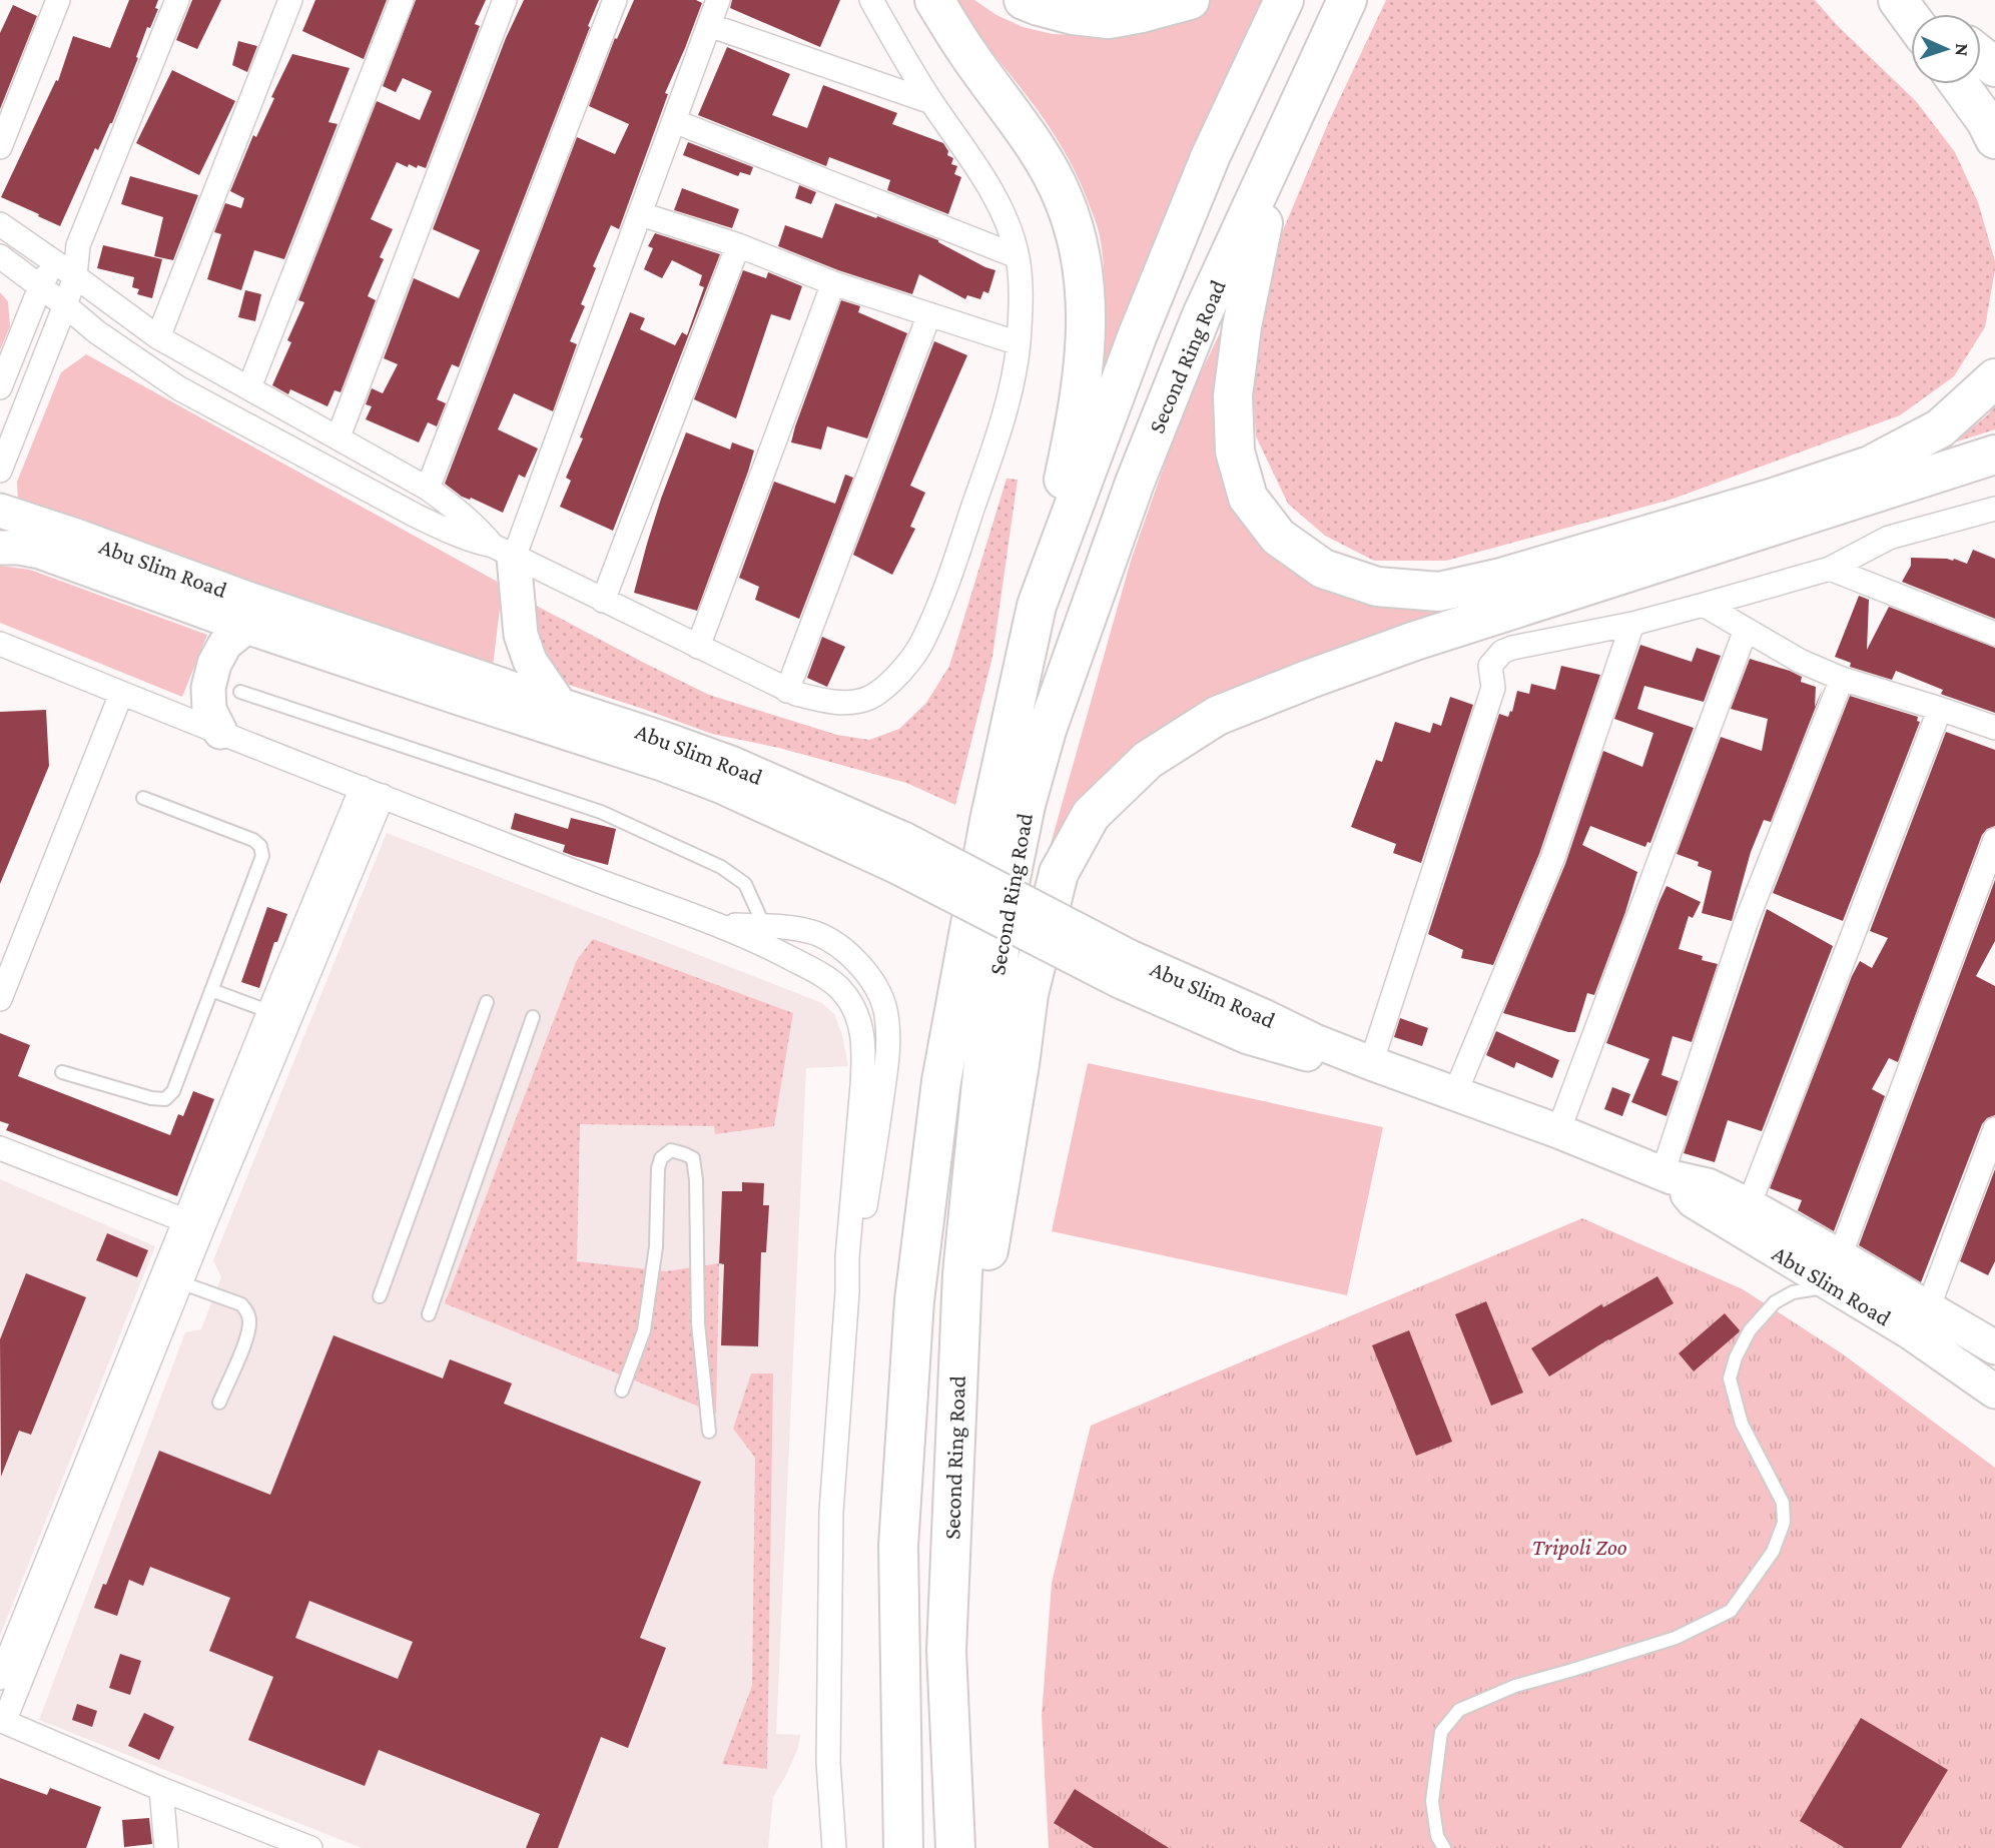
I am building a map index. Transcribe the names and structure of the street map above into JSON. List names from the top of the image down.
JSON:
{
  "streets": {
    "highway": ["Second Ring Road"],
    "main road": ["Abu Slim Road"]
  },
  "parks": ["Tripoli Zoo"],
  "north": "right"
}
